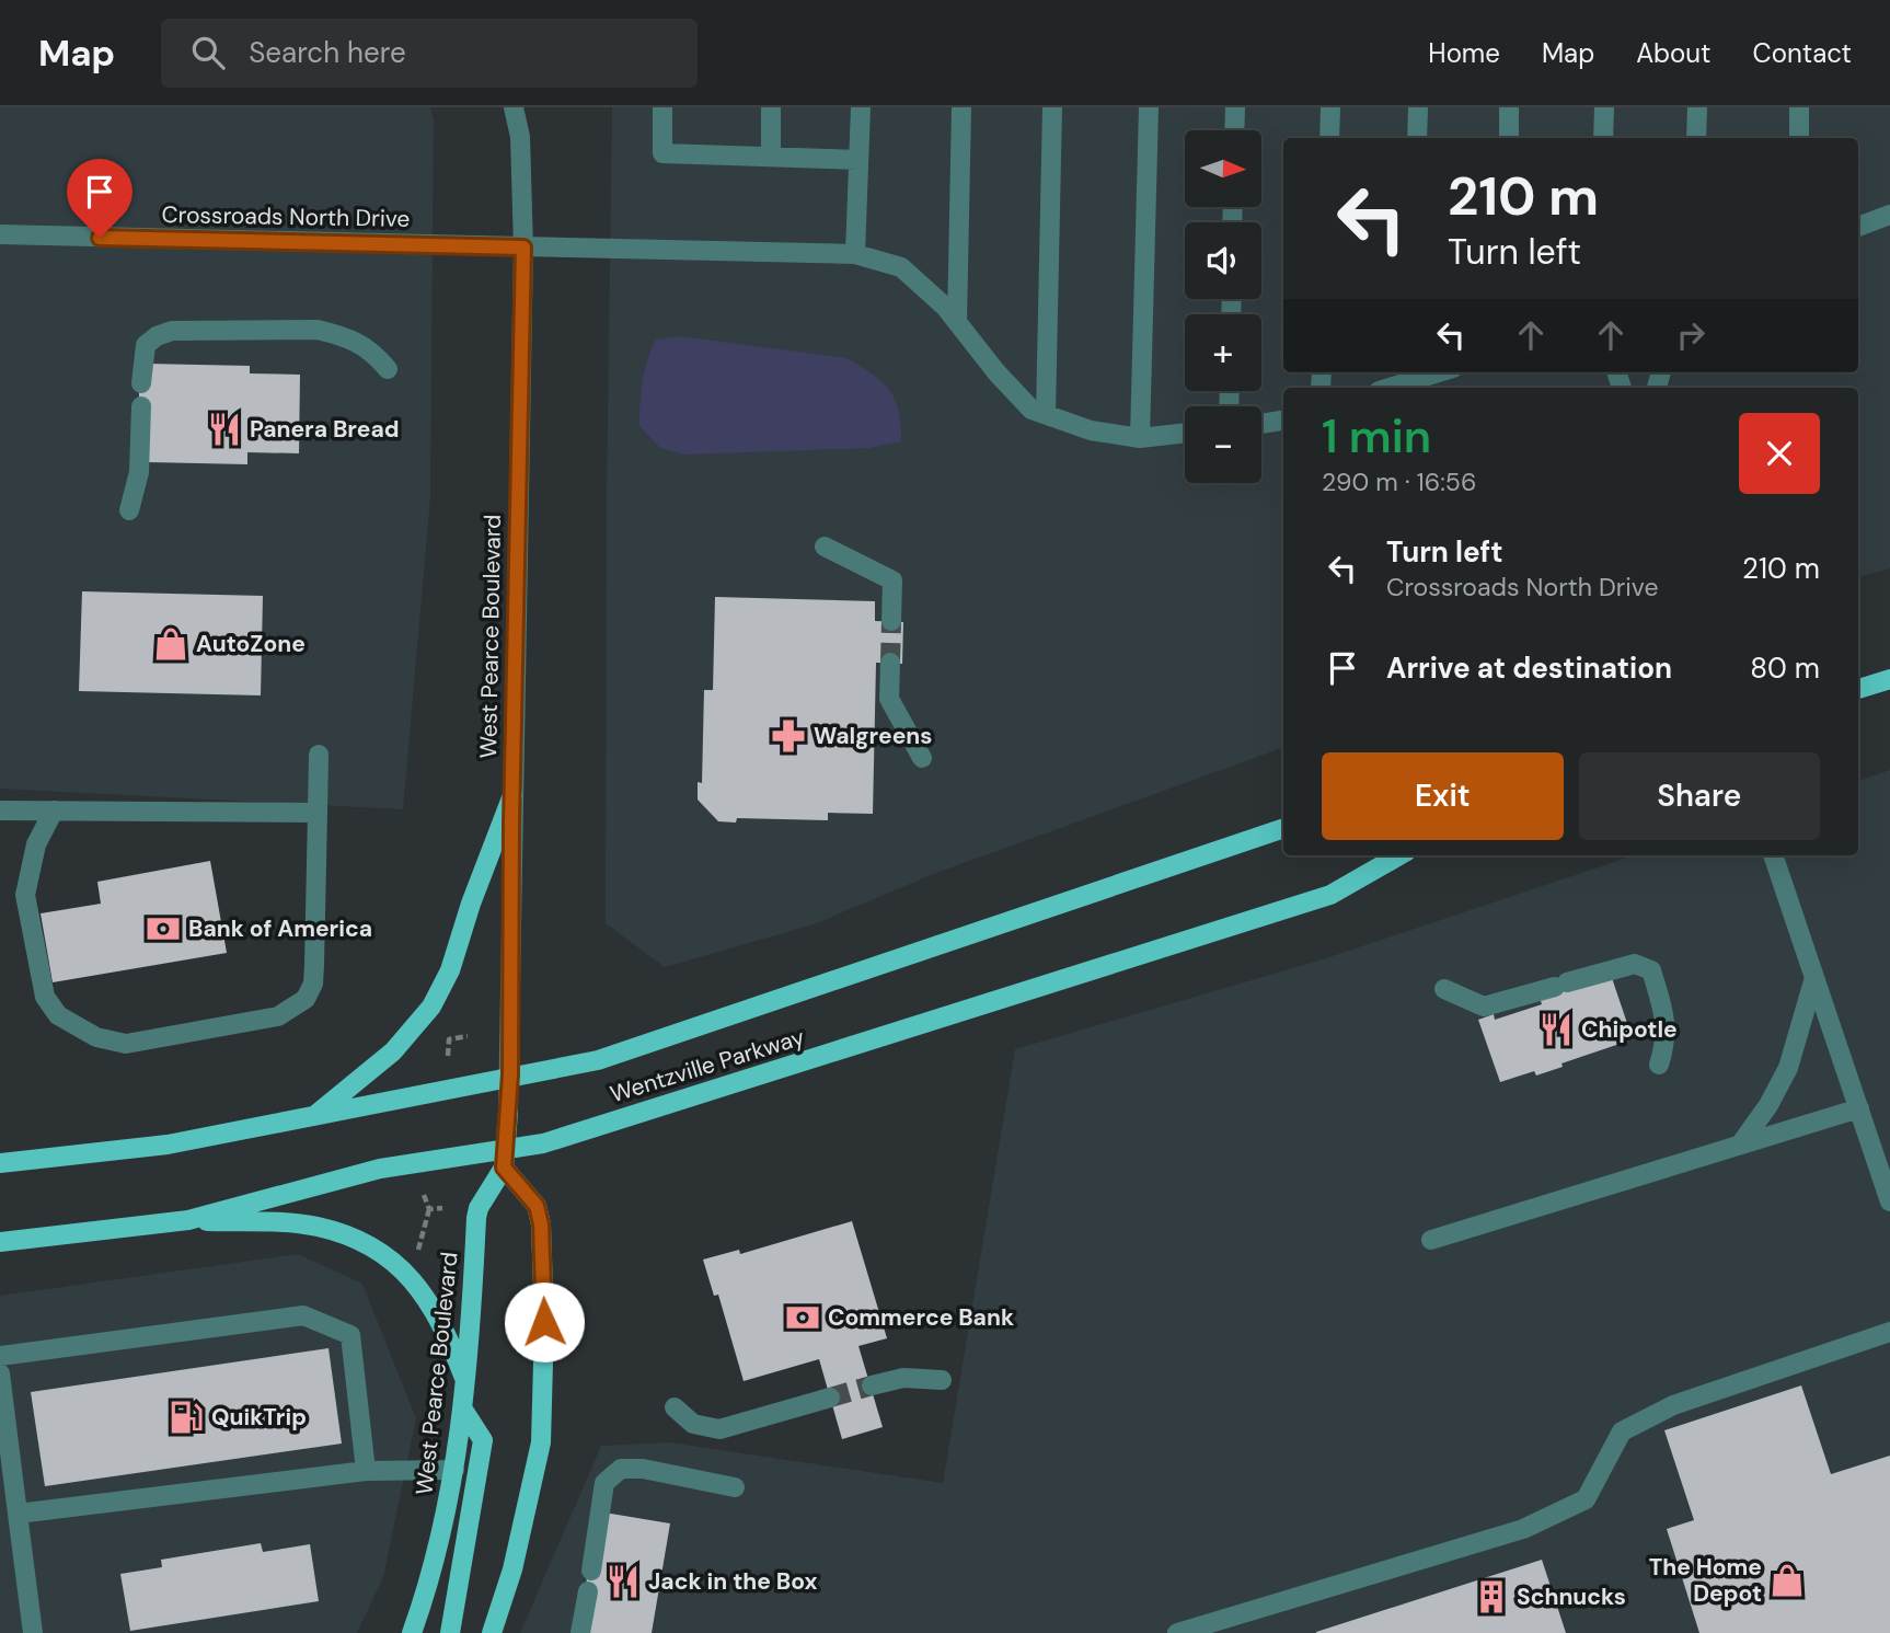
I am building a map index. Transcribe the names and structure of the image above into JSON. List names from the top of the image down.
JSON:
{
  "streets": {
    "main road": ["West Pearce Boulevard", "Wentzville Parkway"],
    "street": ["Crossroads North Drive"]
  },
  "crossings": [
    ["Crossroads North Drive", "West Pearce Boulevard"],
    ["West Pearce Boulevard", "Wentzville Parkway"]
  ],
  "places": {
    "restaurant": ["Panera Bread", "Chipotle", "Jack in the Box"],
    "shop": ["AutoZone", "The Home Depot"],
    "pharmacy": ["Walgreens"],
    "bank": ["Bank of America", "Commerce Bank"],
    "fuel station": ["QuikTrip"],
    "building": ["Schnucks"]
  },
  "north": "right",
  "page": {
    "header": "Map",
    "search": "Search here",
    "nav": [
      "Home",
      "Map",
      "About",
      "Contact"
    ],
    "map_buttons": ["+", "−"],
    "turn": ["210 m", "Turn left"],
    "heading": ["1 min", "290 m · 16:56"],
    "list": [
      {
        "name": "Turn left",
        "note": "Crossroads North Drive",
        "value": "210 m"
      },
      {
        "name": "Arrive at destination",
        "value": "80 m"
      }
    ],
    "buttons": ["Exit", "Share"]
  }
}
